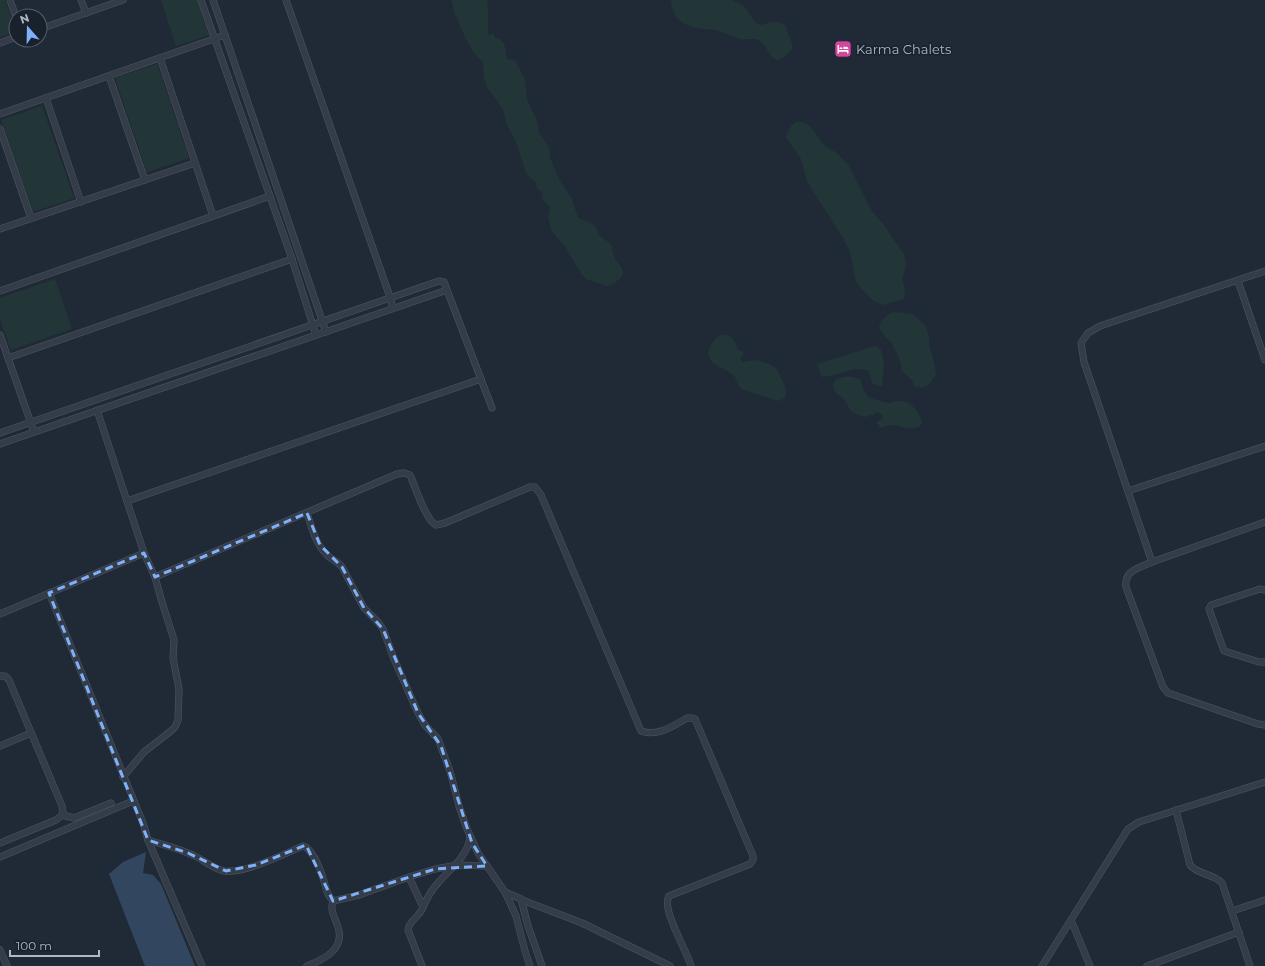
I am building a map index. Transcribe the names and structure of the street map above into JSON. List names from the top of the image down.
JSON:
{
  "places": {
    "hotel": ["Karma Chalets"]
  },
  "scale_bar": "100 m",
  "north": "top"
}
